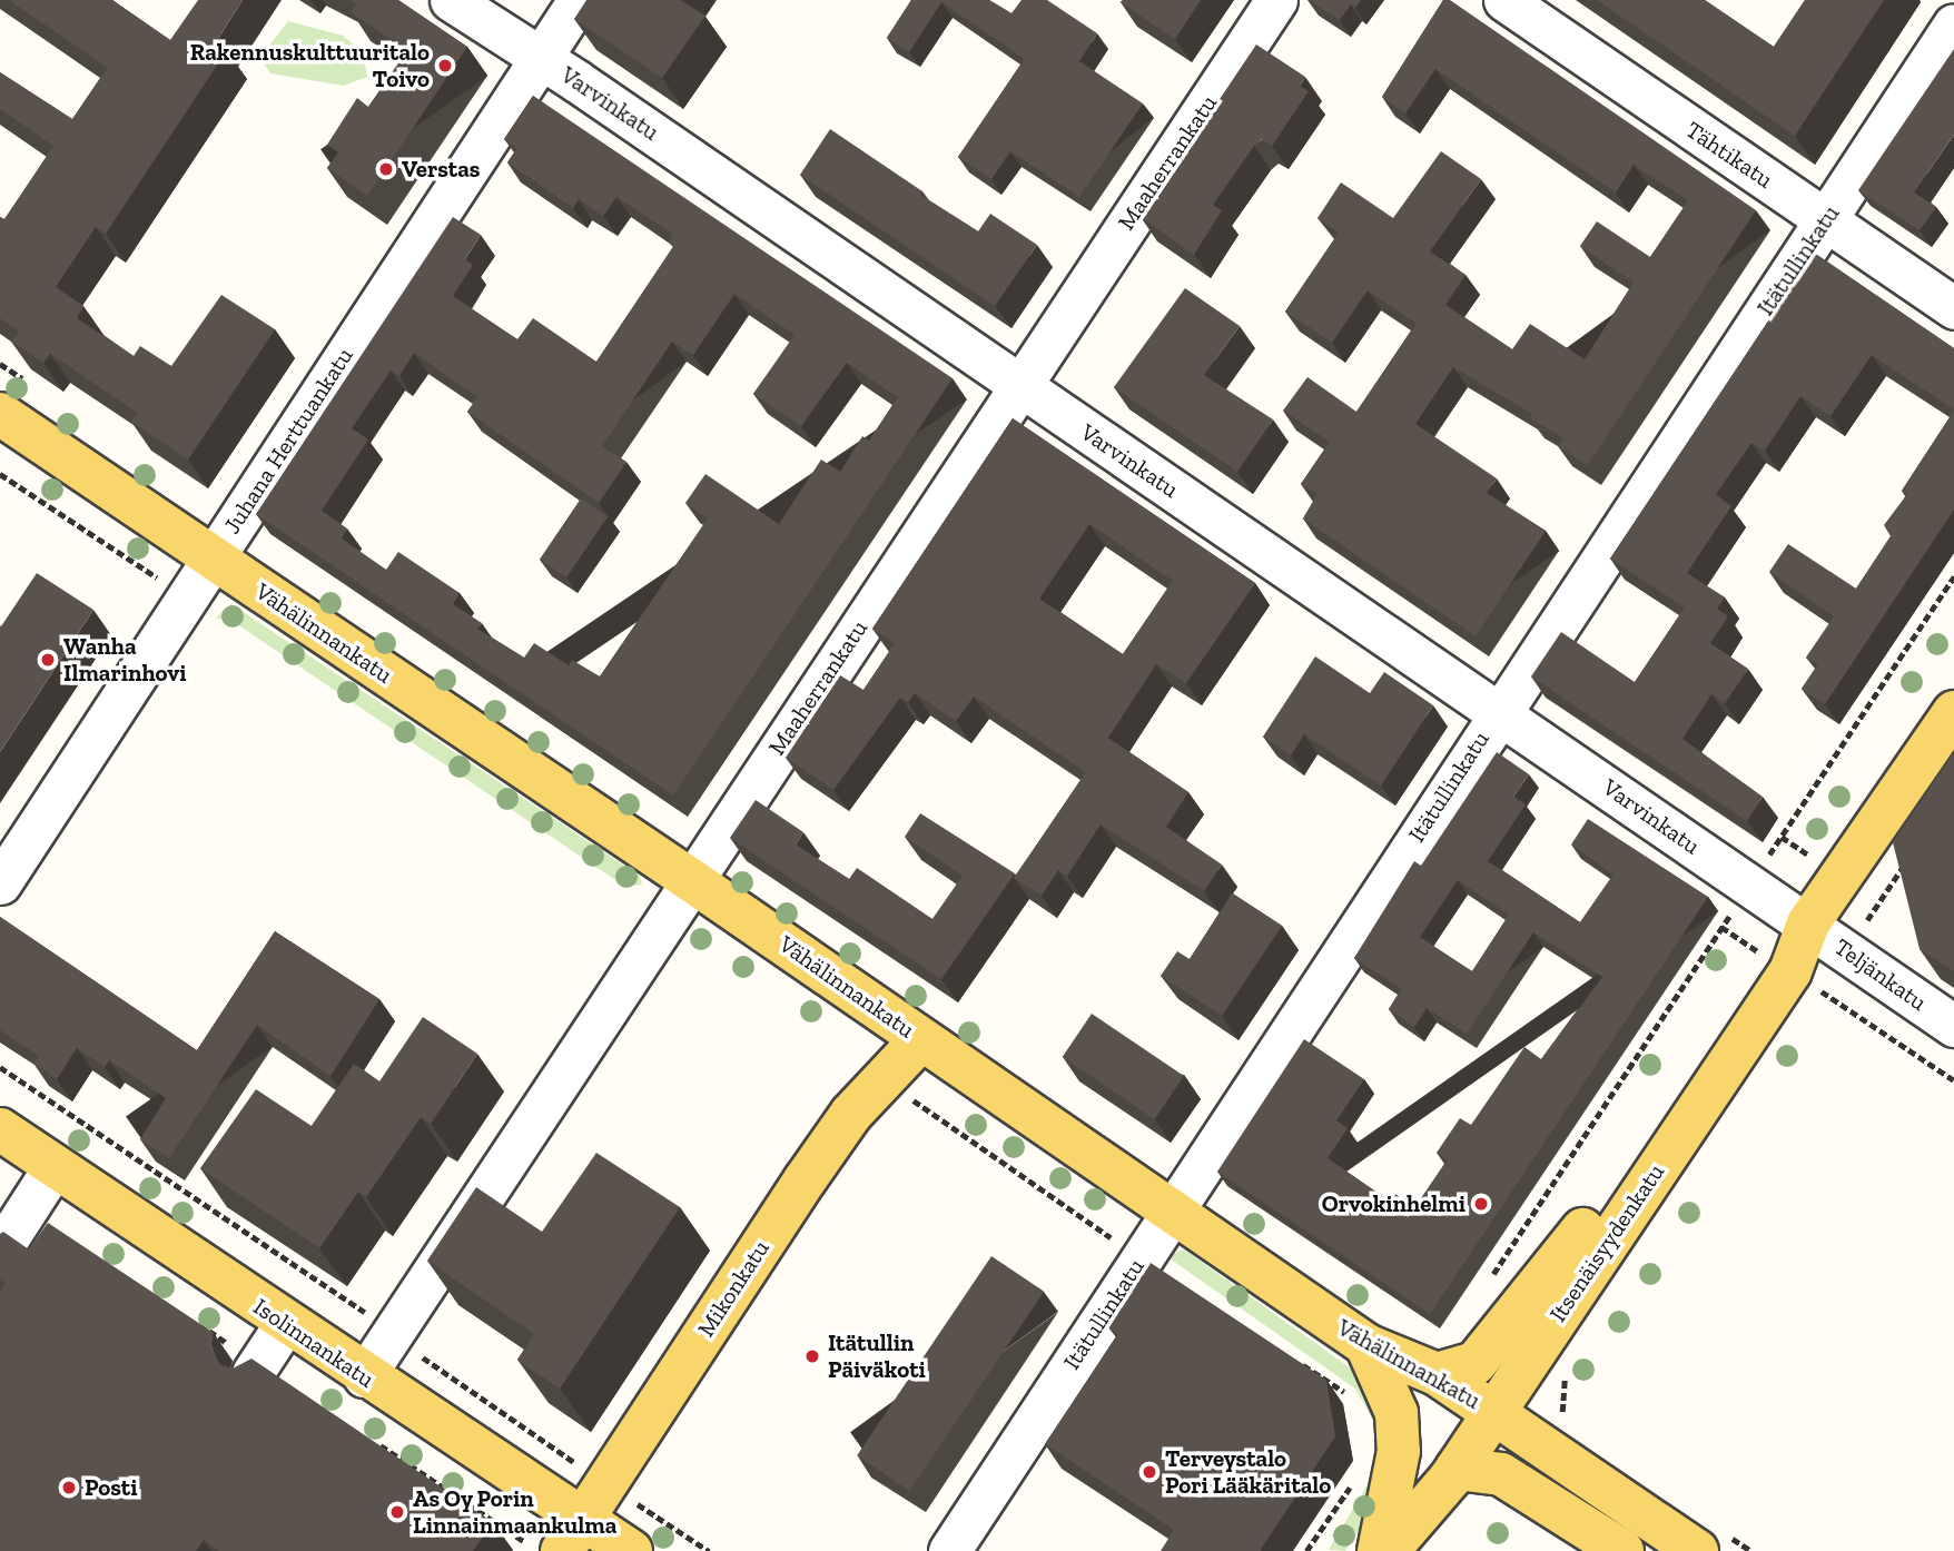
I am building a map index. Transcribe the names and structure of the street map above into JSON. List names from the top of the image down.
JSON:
{
  "streets": {
    "main road": [
      "Vähälinnankatu",
      "Itsenäisyydenkatu",
      "Mikonkatu",
      "Isolinnankatu"
    ],
    "street": [
      "Varvinkatu",
      "Tähtikatu",
      "Maaherrankatu",
      "Itätullinkatu",
      "Juhana Herttuankatu",
      "Teljänkatu"
    ]
  },
  "crossings": [
    ["Varvinkatu", "Maaherrankatu"],
    ["Varvinkatu", "Itätullinkatu"],
    ["Varvinkatu", "Juhana Herttuankatu"],
    ["Varvinkatu", "Teljänkatu"],
    ["Varvinkatu", "Itsenäisyydenkatu"],
    ["Tähtikatu", "Itätullinkatu"],
    ["Maaherrankatu", "Vähälinnankatu"],
    ["Maaherrankatu", "Isolinnankatu"],
    ["Itätullinkatu", "Vähälinnankatu"],
    ["Juhana Herttuankatu", "Vähälinnankatu"],
    ["Vähälinnankatu", "Itsenäisyydenkatu"],
    ["Vähälinnankatu", "Mikonkatu"],
    ["Teljänkatu", "Itsenäisyydenkatu"],
    ["Mikonkatu", "Isolinnankatu"]
  ],
  "places": [
    "Rakennuskulttuuritalo Toivo",
    "Verstas",
    "Wanha Ilmarinhovi",
    "Orvokinhelmi",
    "Itätullin Päiväkoti",
    "Terveystalo Pori Lääkäritalo",
    "Posti",
    "As Oy Porin Linnainmaankulma"
  ]
}
